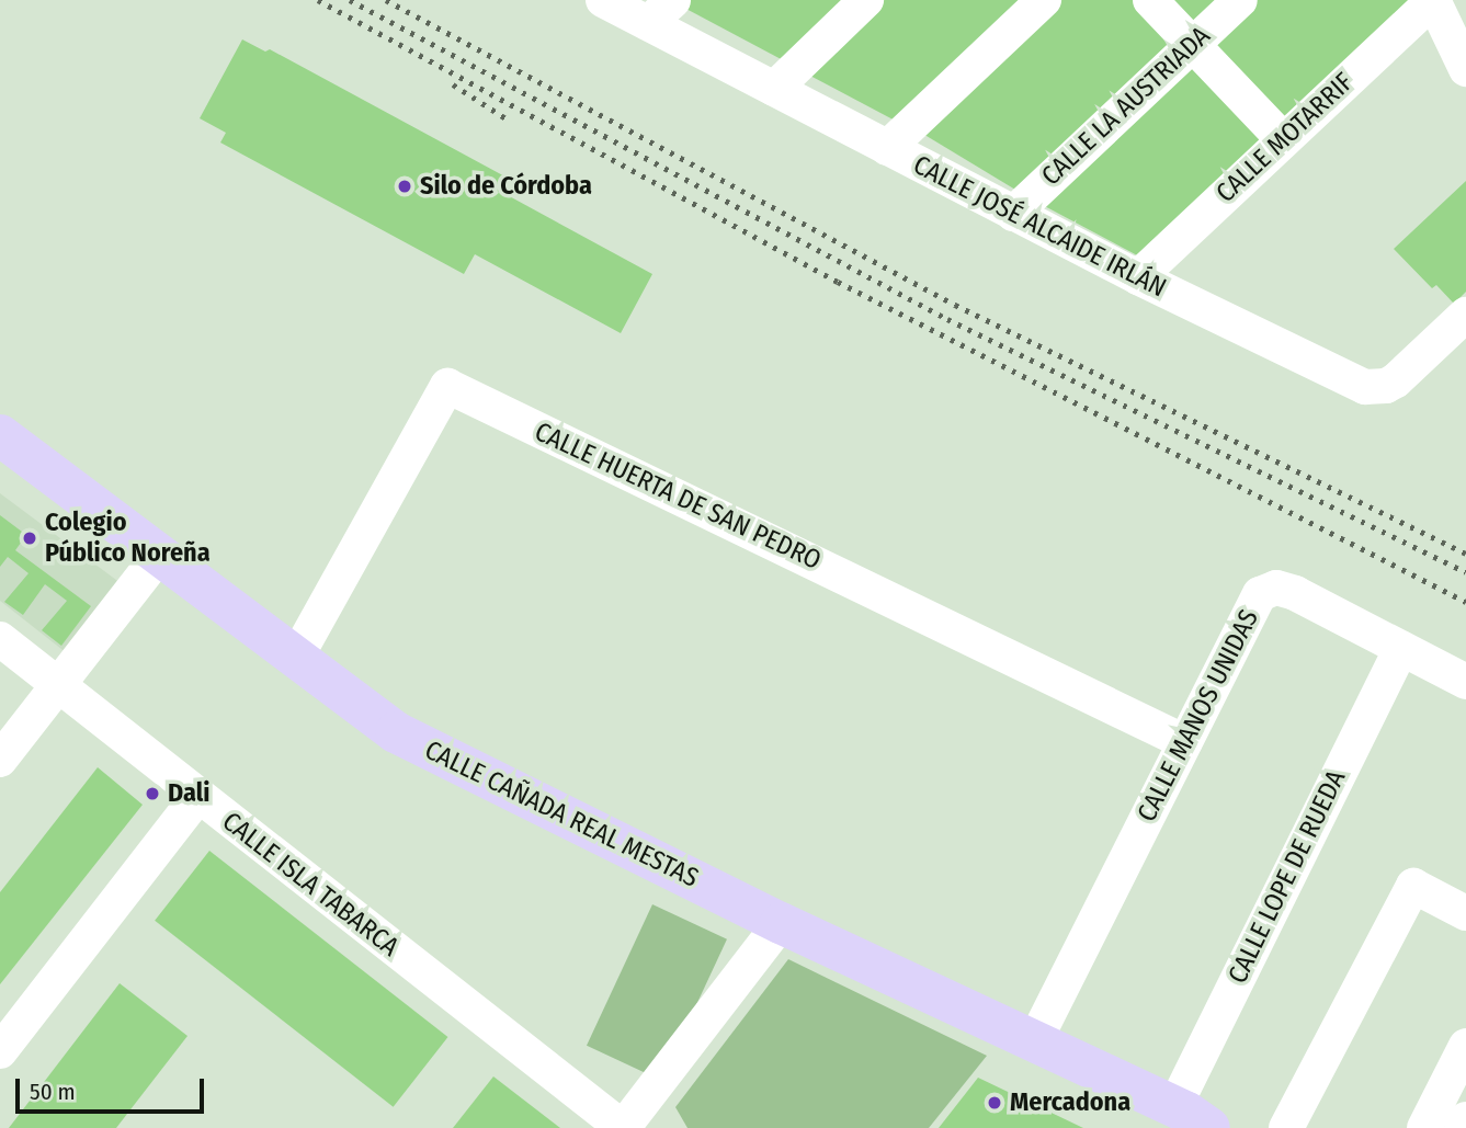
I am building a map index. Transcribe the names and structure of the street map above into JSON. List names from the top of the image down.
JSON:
{
  "streets": {
    "main road": ["CALLE CAÑADA REAL MESTAS"],
    "street": [
      "CALLE LA AUSTRIADA",
      "CALLE MOTARRIF",
      "CALLE JOSÉ ALCAIDE IRLÁN",
      "CALLE HUERTA DE SAN PEDRO",
      "CALLE MANOS UNIDAS",
      "CALLE LOPE DE RUEDA",
      "CALLE ISLA TABARCA"
    ]
  },
  "crossings": [
    ["CALLE LA AUSTRIADA", "CALLE JOSÉ ALCAIDE IRLÁN"],
    ["CALLE MOTARRIF", "CALLE JOSÉ ALCAIDE IRLÁN"],
    ["CALLE HUERTA DE SAN PEDRO", "CALLE MANOS UNIDAS"],
    ["CALLE HUERTA DE SAN PEDRO", "CALLE CAÑADA REAL MESTAS"],
    ["CALLE MANOS UNIDAS", "CALLE CAÑADA REAL MESTAS"],
    ["CALLE MANOS UNIDAS", "CALLE LOPE DE RUEDA"],
    ["CALLE CAÑADA REAL MESTAS", "CALLE LOPE DE RUEDA"]
  ],
  "places": [
    "Silo de Córdoba",
    "Colegio Público Noreña",
    "Dali",
    "Mercadona"
  ],
  "scale_bar": "50 m"
}
